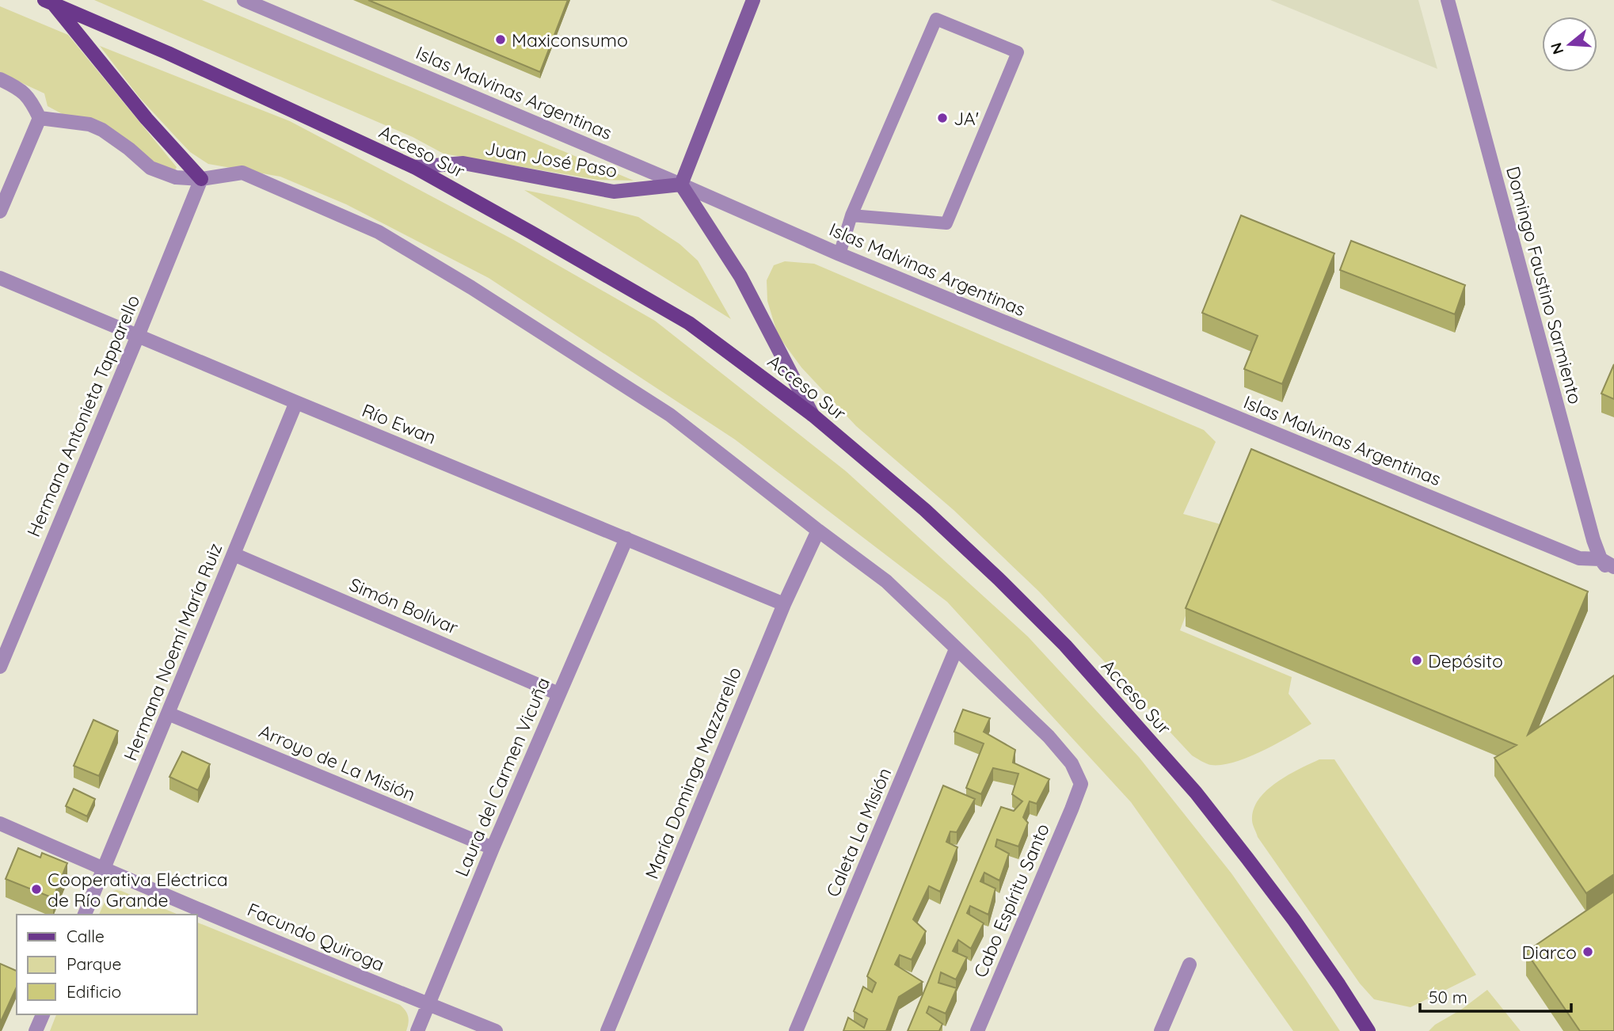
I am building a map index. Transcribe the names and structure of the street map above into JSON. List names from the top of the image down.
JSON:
{
  "streets": {
    "main road": ["Acceso Sur"],
    "street": [
      "Islas Malvinas Argentinas",
      "Juan José Paso",
      "Domingo Faustino Sarmiento",
      "Hermana Antonieta Tapparello",
      "Río Ewan",
      "Simón Bolívar",
      "Hermana Noemí María Ruiz",
      "Arroyo de La Misión",
      "María Dominga Mazzarello",
      "Laura del Carmen Vicuña",
      "Caleta La Misión",
      "Cabo Espíritu Santo",
      "Facundo Quiroga"
    ]
  },
  "crossings": [
    ["Islas Malvinas Argentinas", "Juan José Paso"],
    ["Islas Malvinas Argentinas", "Domingo Faustino Sarmiento"],
    ["Acceso Sur", "Juan José Paso"],
    ["Hermana Antonieta Tapparello", "Río Ewan"],
    ["Río Ewan", "Hermana Noemí María Ruiz"],
    ["Río Ewan", "María Dominga Mazzarello"],
    ["Río Ewan", "Laura del Carmen Vicuña"],
    ["Simón Bolívar", "Hermana Noemí María Ruiz"],
    ["Simón Bolívar", "Laura del Carmen Vicuña"],
    ["Hermana Noemí María Ruiz", "Arroyo de La Misión"],
    ["Hermana Noemí María Ruiz", "Facundo Quiroga"],
    ["Arroyo de La Misión", "Laura del Carmen Vicuña"],
    ["Laura del Carmen Vicuña", "Facundo Quiroga"],
    ["Caleta La Misión", "Cabo Espíritu Santo"]
  ],
  "places": [
    "Maxiconsumo",
    "JA'",
    "Depósito",
    "Cooperativa Eléctrica de Río Grande",
    "Diarco"
  ],
  "legend": ["Calle", "Parque", "Edificio"],
  "scale_bar": "50 m",
  "north": "left"
}
